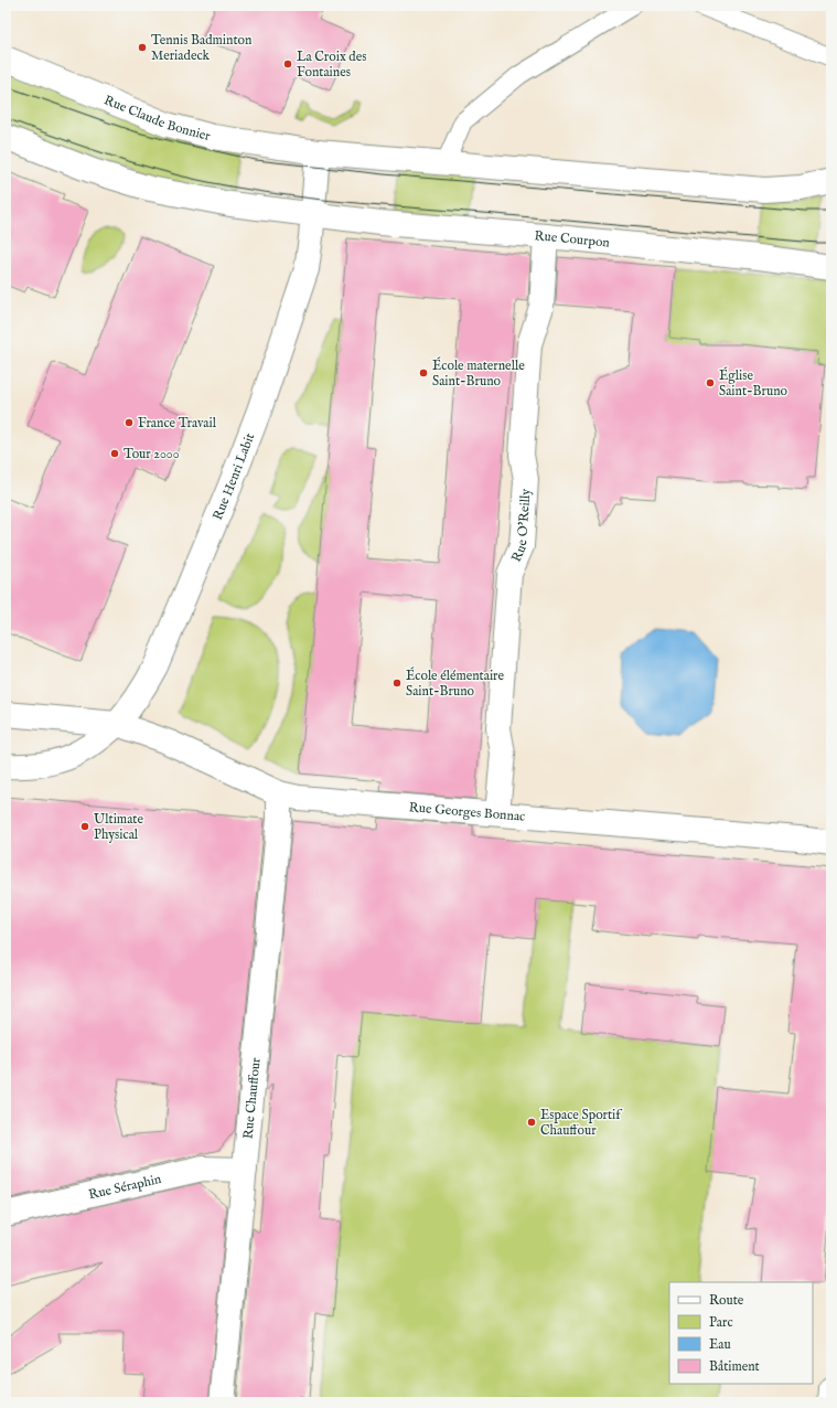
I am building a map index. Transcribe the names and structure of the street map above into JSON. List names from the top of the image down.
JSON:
{
  "streets": {
    "street": [
      "Rue Claude Bonnier",
      "Rue Courpon",
      "Rue Henri Labit",
      "Rue O'Reilly",
      "Rue Georges Bonnac",
      "Rue Chauffour",
      "Rue Séraphin"
    ]
  },
  "crossings": [
    ["Rue Claude Bonnier", "Rue Henri Labit"],
    ["Rue Courpon", "Rue Henri Labit"],
    ["Rue Courpon", "Rue O'Reilly"],
    ["Rue Henri Labit", "Rue Georges Bonnac"],
    ["Rue O'Reilly", "Rue Georges Bonnac"],
    ["Rue Georges Bonnac", "Rue Chauffour"],
    ["Rue Chauffour", "Rue Séraphin"]
  ],
  "places": [
    "Tennis Badminton Meriadeck",
    "La Croix des Fontaines",
    "École maternelle Saint-Bruno",
    "Église Saint-Bruno",
    "France Travail",
    "Tour 2000",
    "École élémentaire Saint-Bruno",
    "Ultimate Physical",
    "Espace Sportif Chauffour"
  ],
  "legend": [
    "Route",
    "Parc",
    "Eau",
    "Bâtiment"
  ]
}
